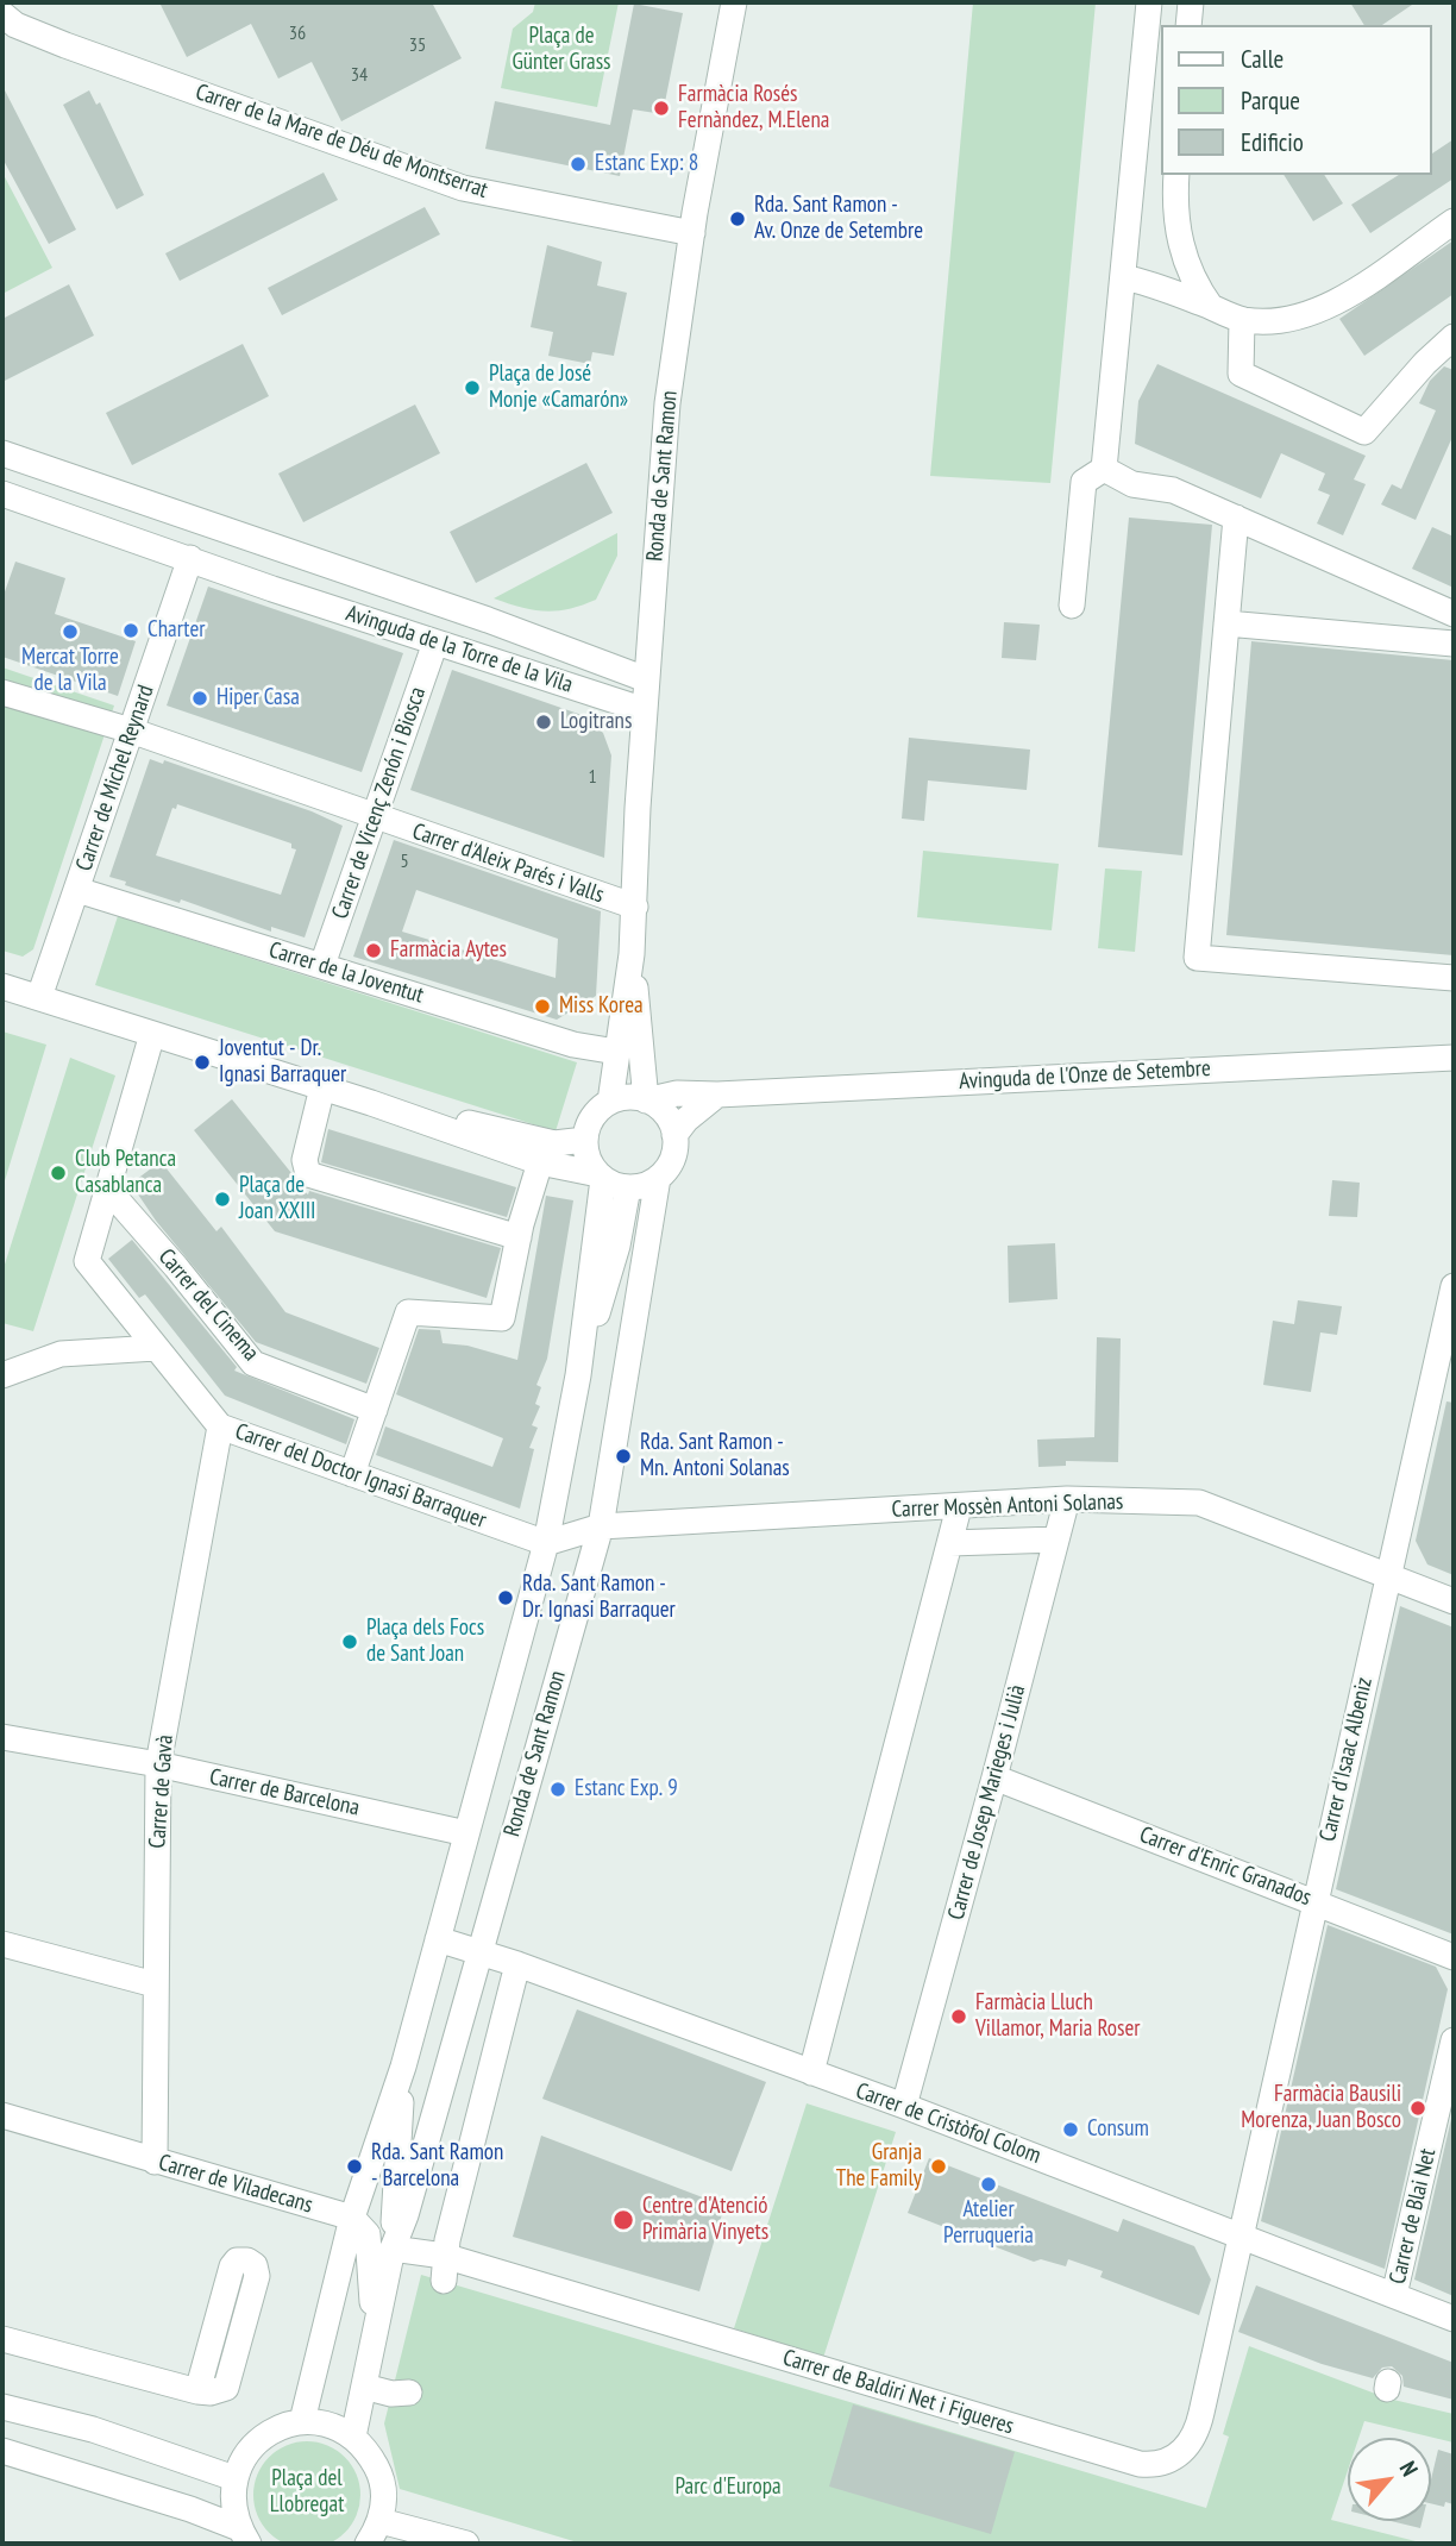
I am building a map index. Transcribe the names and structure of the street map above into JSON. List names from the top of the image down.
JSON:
{
  "streets": {
    "street": [
      "Carrer de la Mare de Déu de Montserrat",
      "Ronda de Sant Ramon",
      "Avinguda de la Torre de la Vila",
      "Carrer de Michel Reynard",
      "Carrer de Vicenç Zenón i Biosca",
      "Carrer d'Aleix Parés i Valls",
      "Carrer de la Joventut",
      "Avinguda de l'Onze de Setembre",
      "Carrer del Cinema",
      "Carrer del Doctor Ignasi Barraquer",
      "Carrer Mossèn Antoni Solanas",
      "Carrer d'Isaac Albeniz",
      "Carrer de Gavà",
      "Carrer de Barcelona",
      "Carrer de Josep Marieges i Julià",
      "Carrer d'Enric Granados",
      "Carrer de Cristòfol Colom",
      "Carrer de Viladecans",
      "Carrer de Blai Net",
      "Carrer de Baldiri Net i Figueres"
    ]
  },
  "crossings": [
    ["Carrer de la Mare de Déu de Montserrat", "Ronda de Sant Ramon"],
    ["Ronda de Sant Ramon", "Avinguda de la Torre de la Vila"],
    ["Ronda de Sant Ramon", "Carrer d'Aleix Parés i Valls"],
    ["Ronda de Sant Ramon", "Carrer de la Joventut"],
    ["Ronda de Sant Ramon", "Avinguda de l'Onze de Setembre"],
    ["Ronda de Sant Ramon", "Carrer del Doctor Ignasi Barraquer"],
    ["Ronda de Sant Ramon", "Carrer Mossèn Antoni Solanas"],
    ["Ronda de Sant Ramon", "Carrer de Barcelona"],
    ["Ronda de Sant Ramon", "Carrer de Cristòfol Colom"],
    ["Ronda de Sant Ramon", "Carrer de Viladecans"],
    ["Ronda de Sant Ramon", "Carrer de Baldiri Net i Figueres"],
    ["Avinguda de la Torre de la Vila", "Carrer de Michel Reynard"],
    ["Avinguda de la Torre de la Vila", "Carrer de Vicenç Zenón i Biosca"],
    ["Carrer de Michel Reynard", "Carrer d'Aleix Parés i Valls"],
    ["Carrer de Michel Reynard", "Carrer de la Joventut"],
    ["Carrer de Vicenç Zenón i Biosca", "Carrer d'Aleix Parés i Valls"],
    ["Carrer de Vicenç Zenón i Biosca", "Carrer de la Joventut"],
    ["Carrer del Cinema", "Carrer del Doctor Ignasi Barraquer"],
    ["Carrer del Doctor Ignasi Barraquer", "Carrer Mossèn Antoni Solanas"],
    ["Carrer del Doctor Ignasi Barraquer", "Carrer de Gavà"],
    ["Carrer Mossèn Antoni Solanas", "Carrer d'Isaac Albeniz"],
    ["Carrer Mossèn Antoni Solanas", "Carrer de Josep Marieges i Julià"],
    ["Carrer d'Isaac Albeniz", "Carrer d'Enric Granados"],
    ["Carrer d'Isaac Albeniz", "Carrer de Cristòfol Colom"],
    ["Carrer d'Isaac Albeniz", "Carrer de Baldiri Net i Figueres"],
    ["Carrer de Gavà", "Carrer de Barcelona"],
    ["Carrer de Gavà", "Carrer de Viladecans"],
    ["Carrer de Josep Marieges i Julià", "Carrer d'Enric Granados"],
    ["Carrer de Josep Marieges i Julià", "Carrer de Cristòfol Colom"],
    ["Carrer de Cristòfol Colom", "Carrer de Blai Net"],
    ["Carrer de Cristòfol Colom", "Carrer de Baldiri Net i Figueres"]
  ],
  "parks": ["Plaça de Günter Grass", "Plaça del Llobregat", "Parc d'Europa"],
  "places": [
    "Farmàcia Rosés Fernàndez, M.Elena",
    "Estanc Exp: 8",
    "Rda. Sant Ramon - Av. Onze de Setembre",
    "Plaça de José Monje «Camarón»",
    "Charter",
    "Mercat Torre de la Vila",
    "Hiper Casa",
    "Logitrans",
    "Farmàcia Aytes",
    "Miss Korea",
    "Joventut - Dr. Ignasi Barraquer",
    "Club Petanca Casablanca",
    "Plaça de Joan XXIII",
    "Rda. Sant Ramon - Mn. Antoni Solanas",
    "Rda. Sant Ramon - Dr. Ignasi Barraquer",
    "Plaça dels Focs de Sant Joan",
    "Estanc Exp. 9",
    "Farmàcia Lluch Villamor, Maria Roser",
    "Farmàcia Bausili Morenza, Juan Bosco",
    "Consum",
    "Rda. Sant Ramon - Barcelona",
    "Granja The Family",
    "Atelier Perruqueria",
    "Centre d'Atenció Primària Vinyets"
  ],
  "house_numbers": [
    "36",
    "35",
    "34",
    "1",
    "5"
  ],
  "legend": ["Calle", "Parque", "Edificio"],
  "north": "top right"
}
